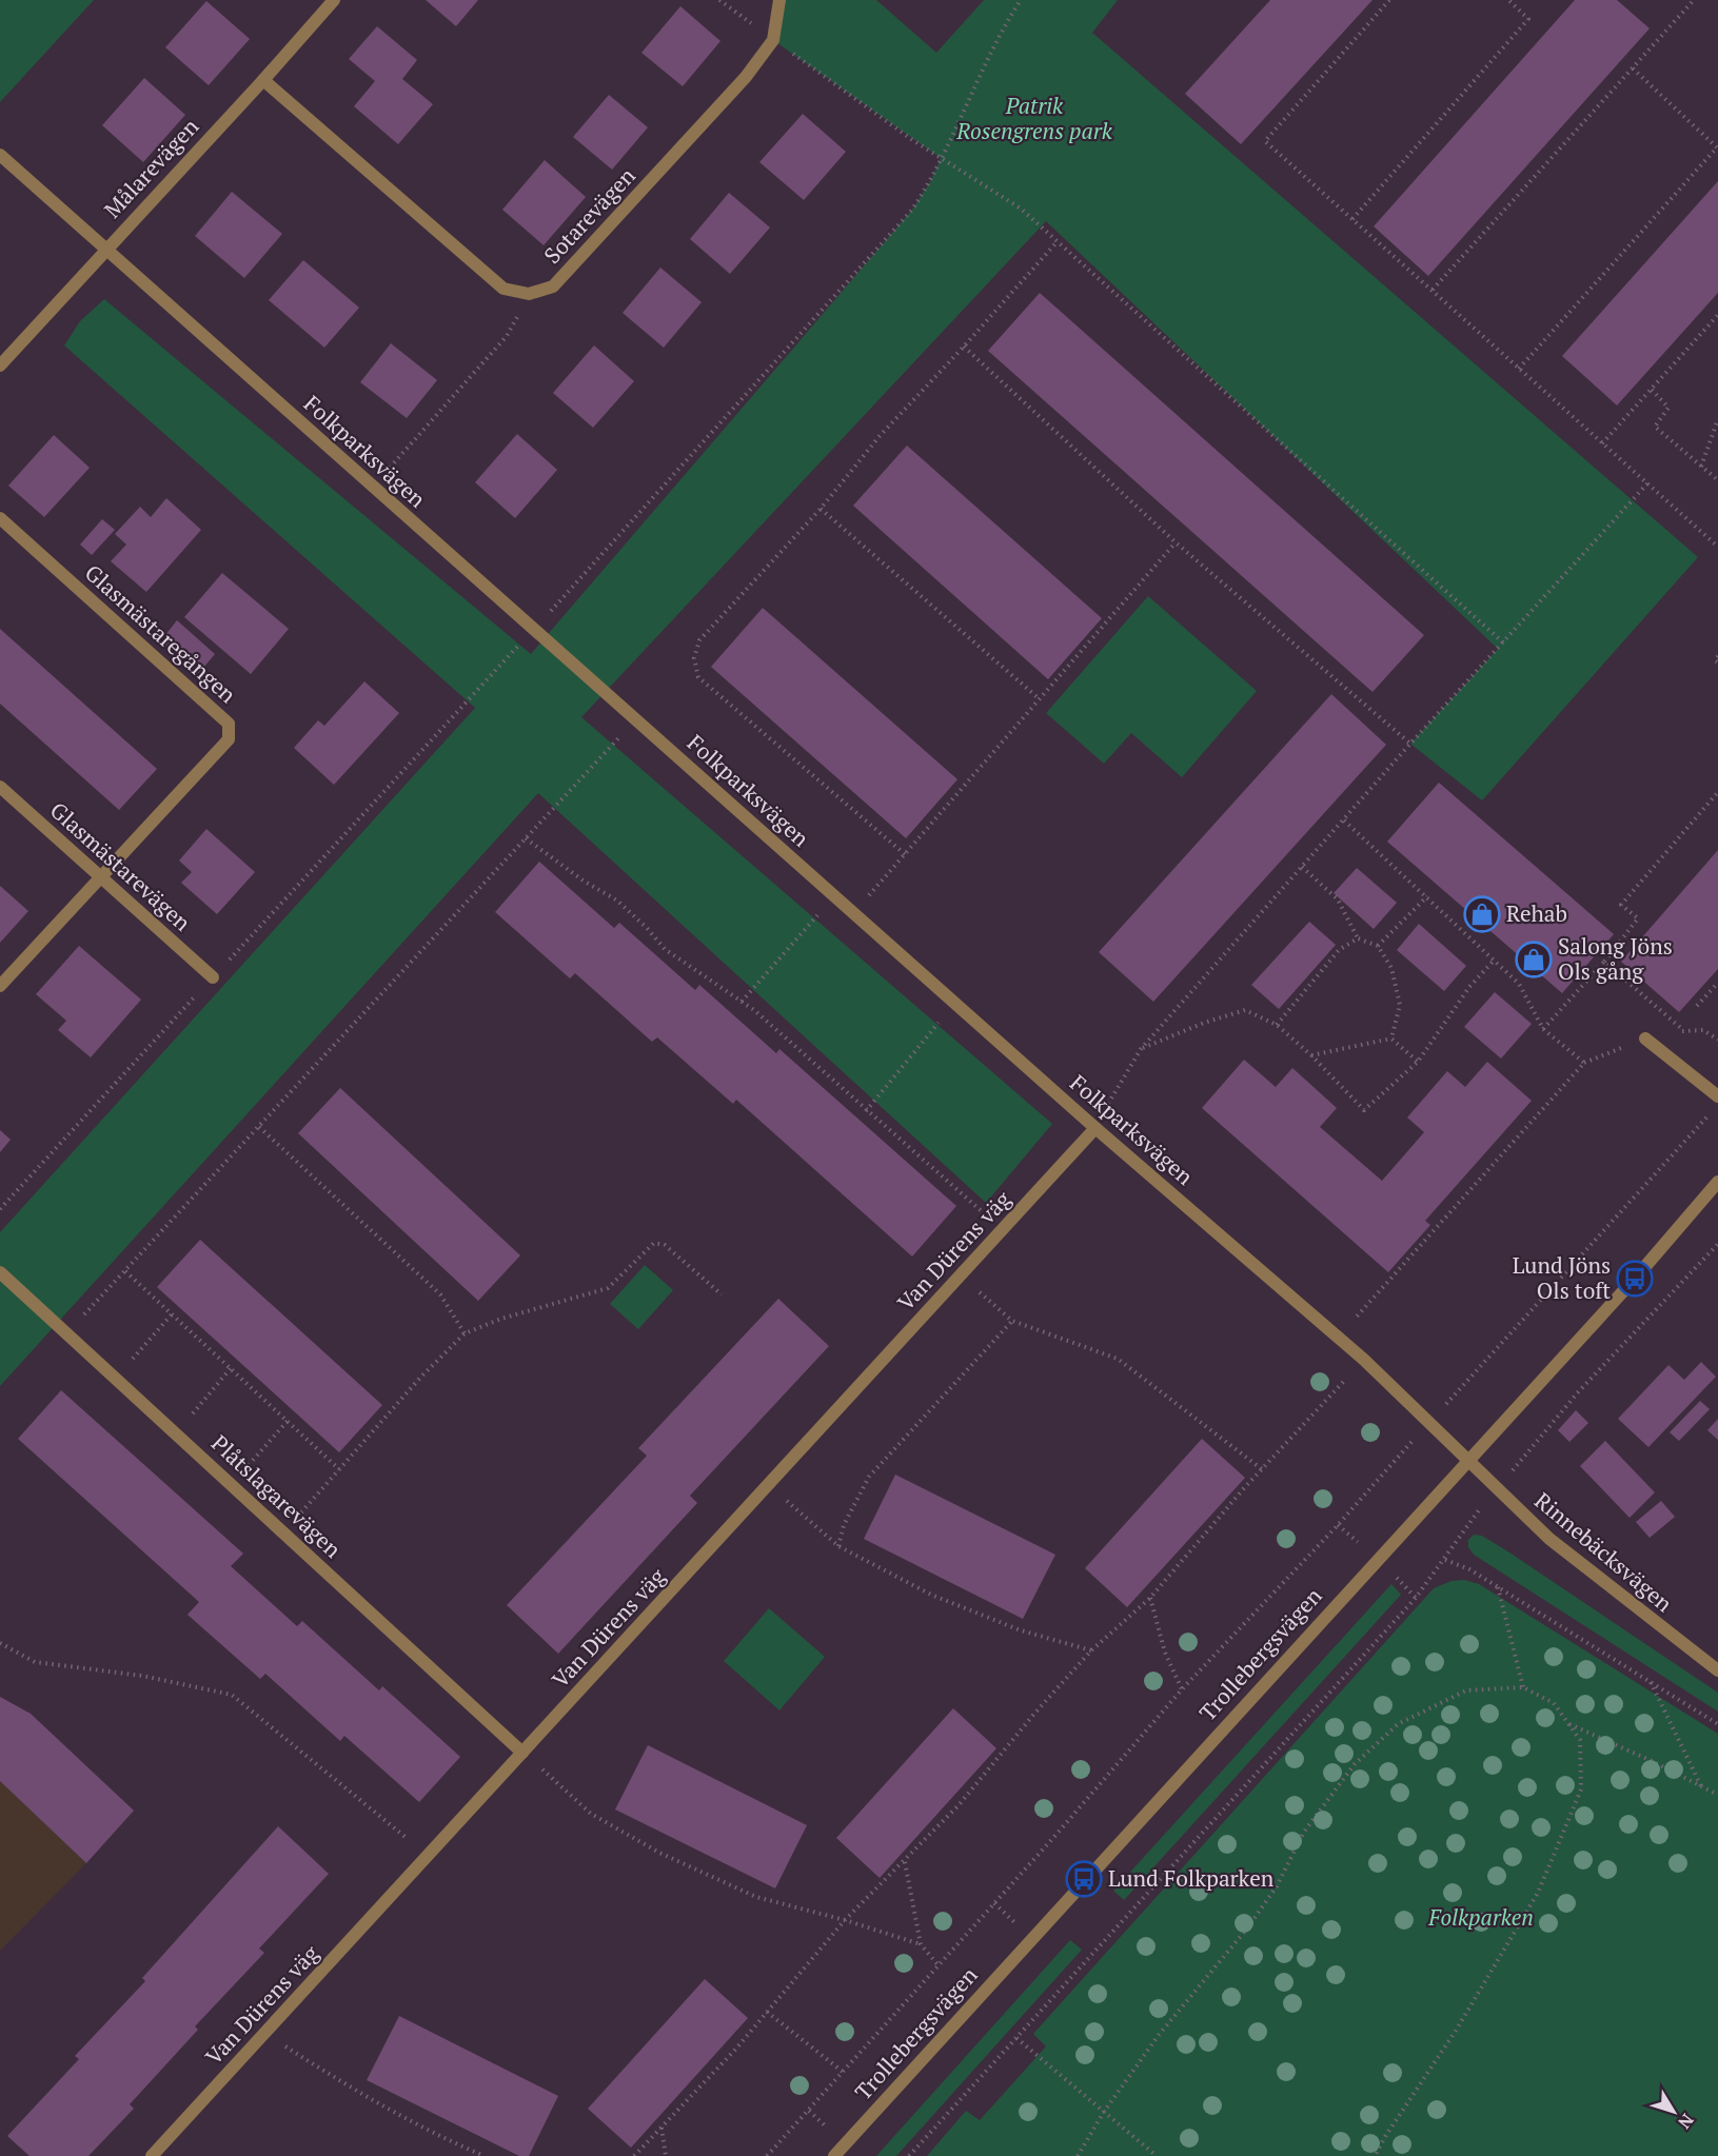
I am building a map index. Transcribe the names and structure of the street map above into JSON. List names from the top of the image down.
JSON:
{
  "streets": {
    "street": [
      "Målarevägen",
      "Sotarevägen",
      "Folkparksvägen",
      "Glasmästaregången",
      "Glasmästarevägen",
      "Van Dürens väg",
      "Plåtslagarevägen",
      "Rinnebäcksvägen",
      "Trollebergsvägen"
    ]
  },
  "crossings": [
    ["Målarevägen", "Folkparksvägen"],
    ["Folkparksvägen", "Van Dürens väg"],
    ["Folkparksvägen", "Rinnebäcksvägen"],
    ["Folkparksvägen", "Trollebergsvägen"],
    ["Glasmästaregången", "Glasmästarevägen"],
    ["Van Dürens väg", "Plåtslagarevägen"],
    ["Rinnebäcksvägen", "Trollebergsvägen"]
  ],
  "parks": ["Patrik Rosengrens park", "Folkparken"],
  "places": {
    "shop": ["Rehab", "Salong Jöns Ols gång"],
    "bus stop": ["Lund Jöns Ols toft", "Lund Folkparken"]
  },
  "north": "bottom right"
}
